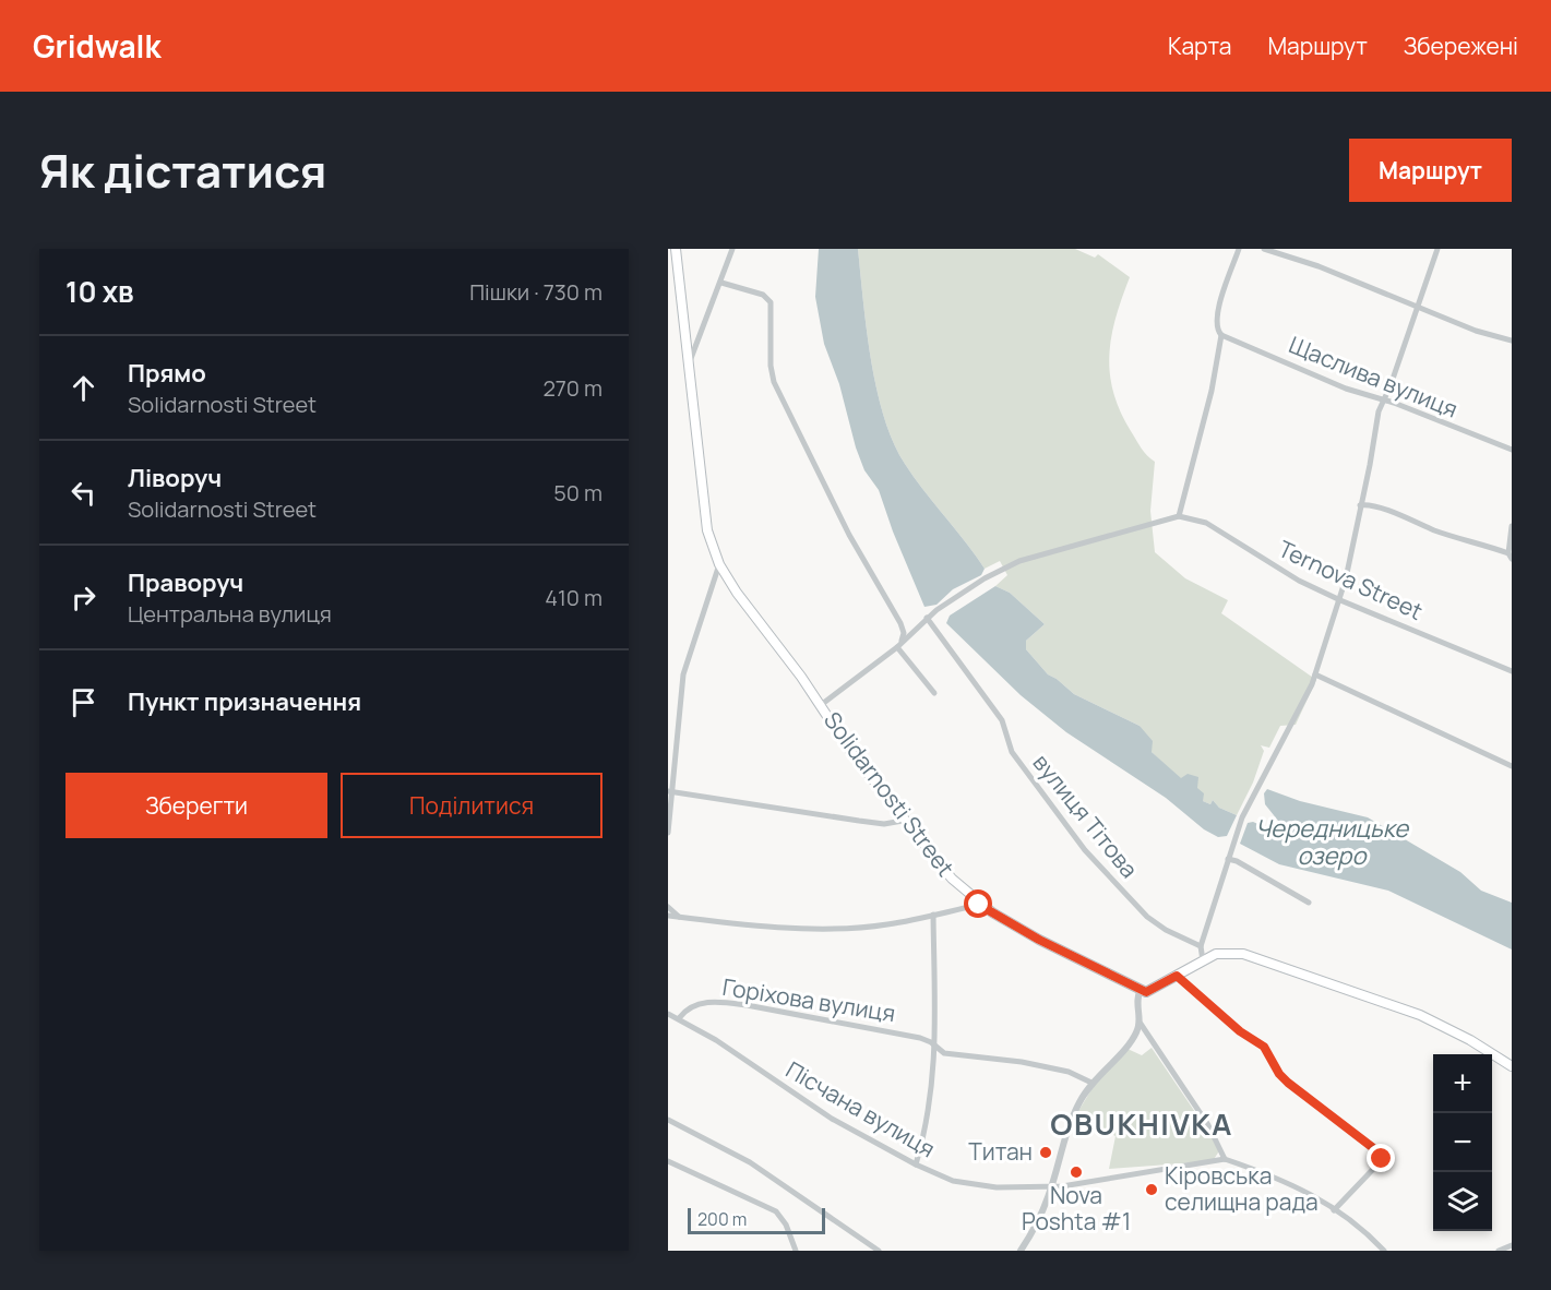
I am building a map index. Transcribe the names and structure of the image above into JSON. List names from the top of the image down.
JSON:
{
  "streets": {
    "main road": ["Solidarnosti Street"],
    "street": [
      "Щаслива вулиця",
      "Ternova Street",
      "вулиця Тітова",
      "Горіхова вулиця",
      "Пісчана вулиця"
    ]
  },
  "crossings": [
    ["Горіхова вулиця", "Пісчана вулиця"]
  ],
  "districts": ["OBUKHIVKA"],
  "water": ["Чередницьке озеро"],
  "places": ["Титан", "Nova Poshta #1", "Кіровська селищна рада"],
  "scale_bar": "200 m",
  "page": {
    "header": "Gridwalk",
    "nav": ["Карта", "Маршрут", "Збережені"],
    "title": "Як дістатися",
    "buttons": [
      "Маршрут",
      ["Зберегти", "Поділитися"]
    ],
    "heading": ["10 хв", "Пішки · 730 m"],
    "list": [
      ["Прямо", "Solidarnosti Street", "270 m"],
      ["Ліворуч", "Solidarnosti Street", "50 m"],
      ["Праворуч", "Центральна вулиця", "410 m"],
      "Пункт призначення"
    ],
    "map_buttons": ["+", "−"],
    "scale": "200 m"
  }
}
